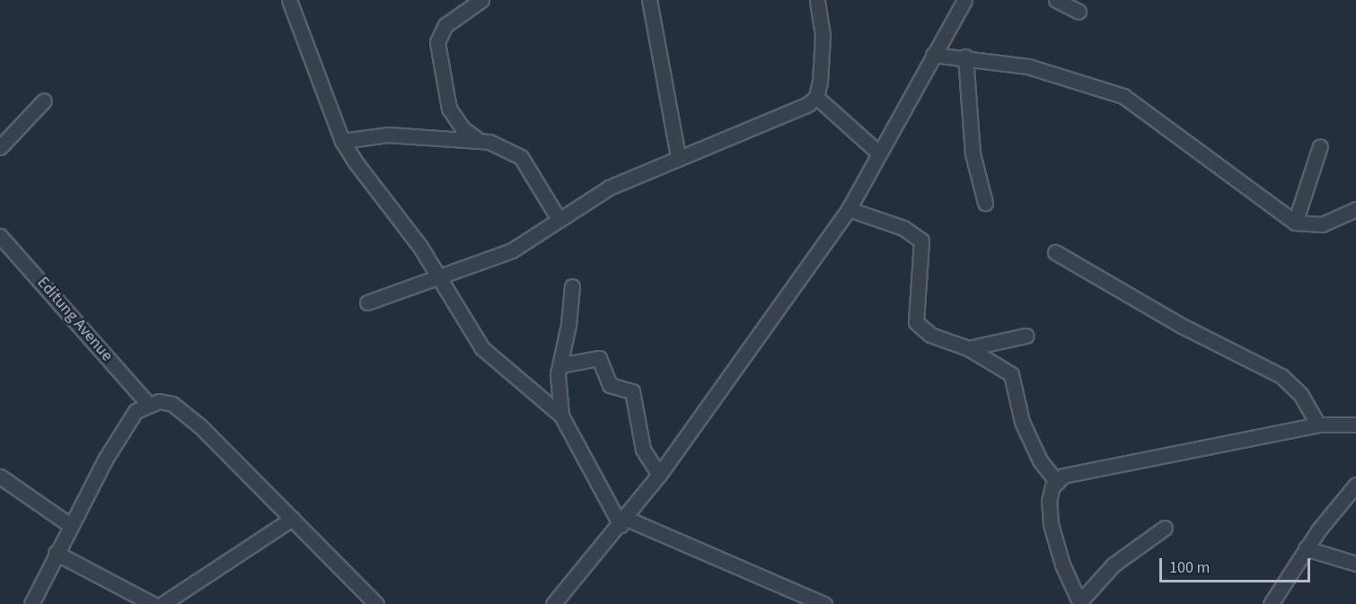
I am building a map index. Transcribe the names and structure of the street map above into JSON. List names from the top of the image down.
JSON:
{
  "streets": {
    "street": ["Editung Avenue"]
  },
  "scale_bar": "100 m"
}
